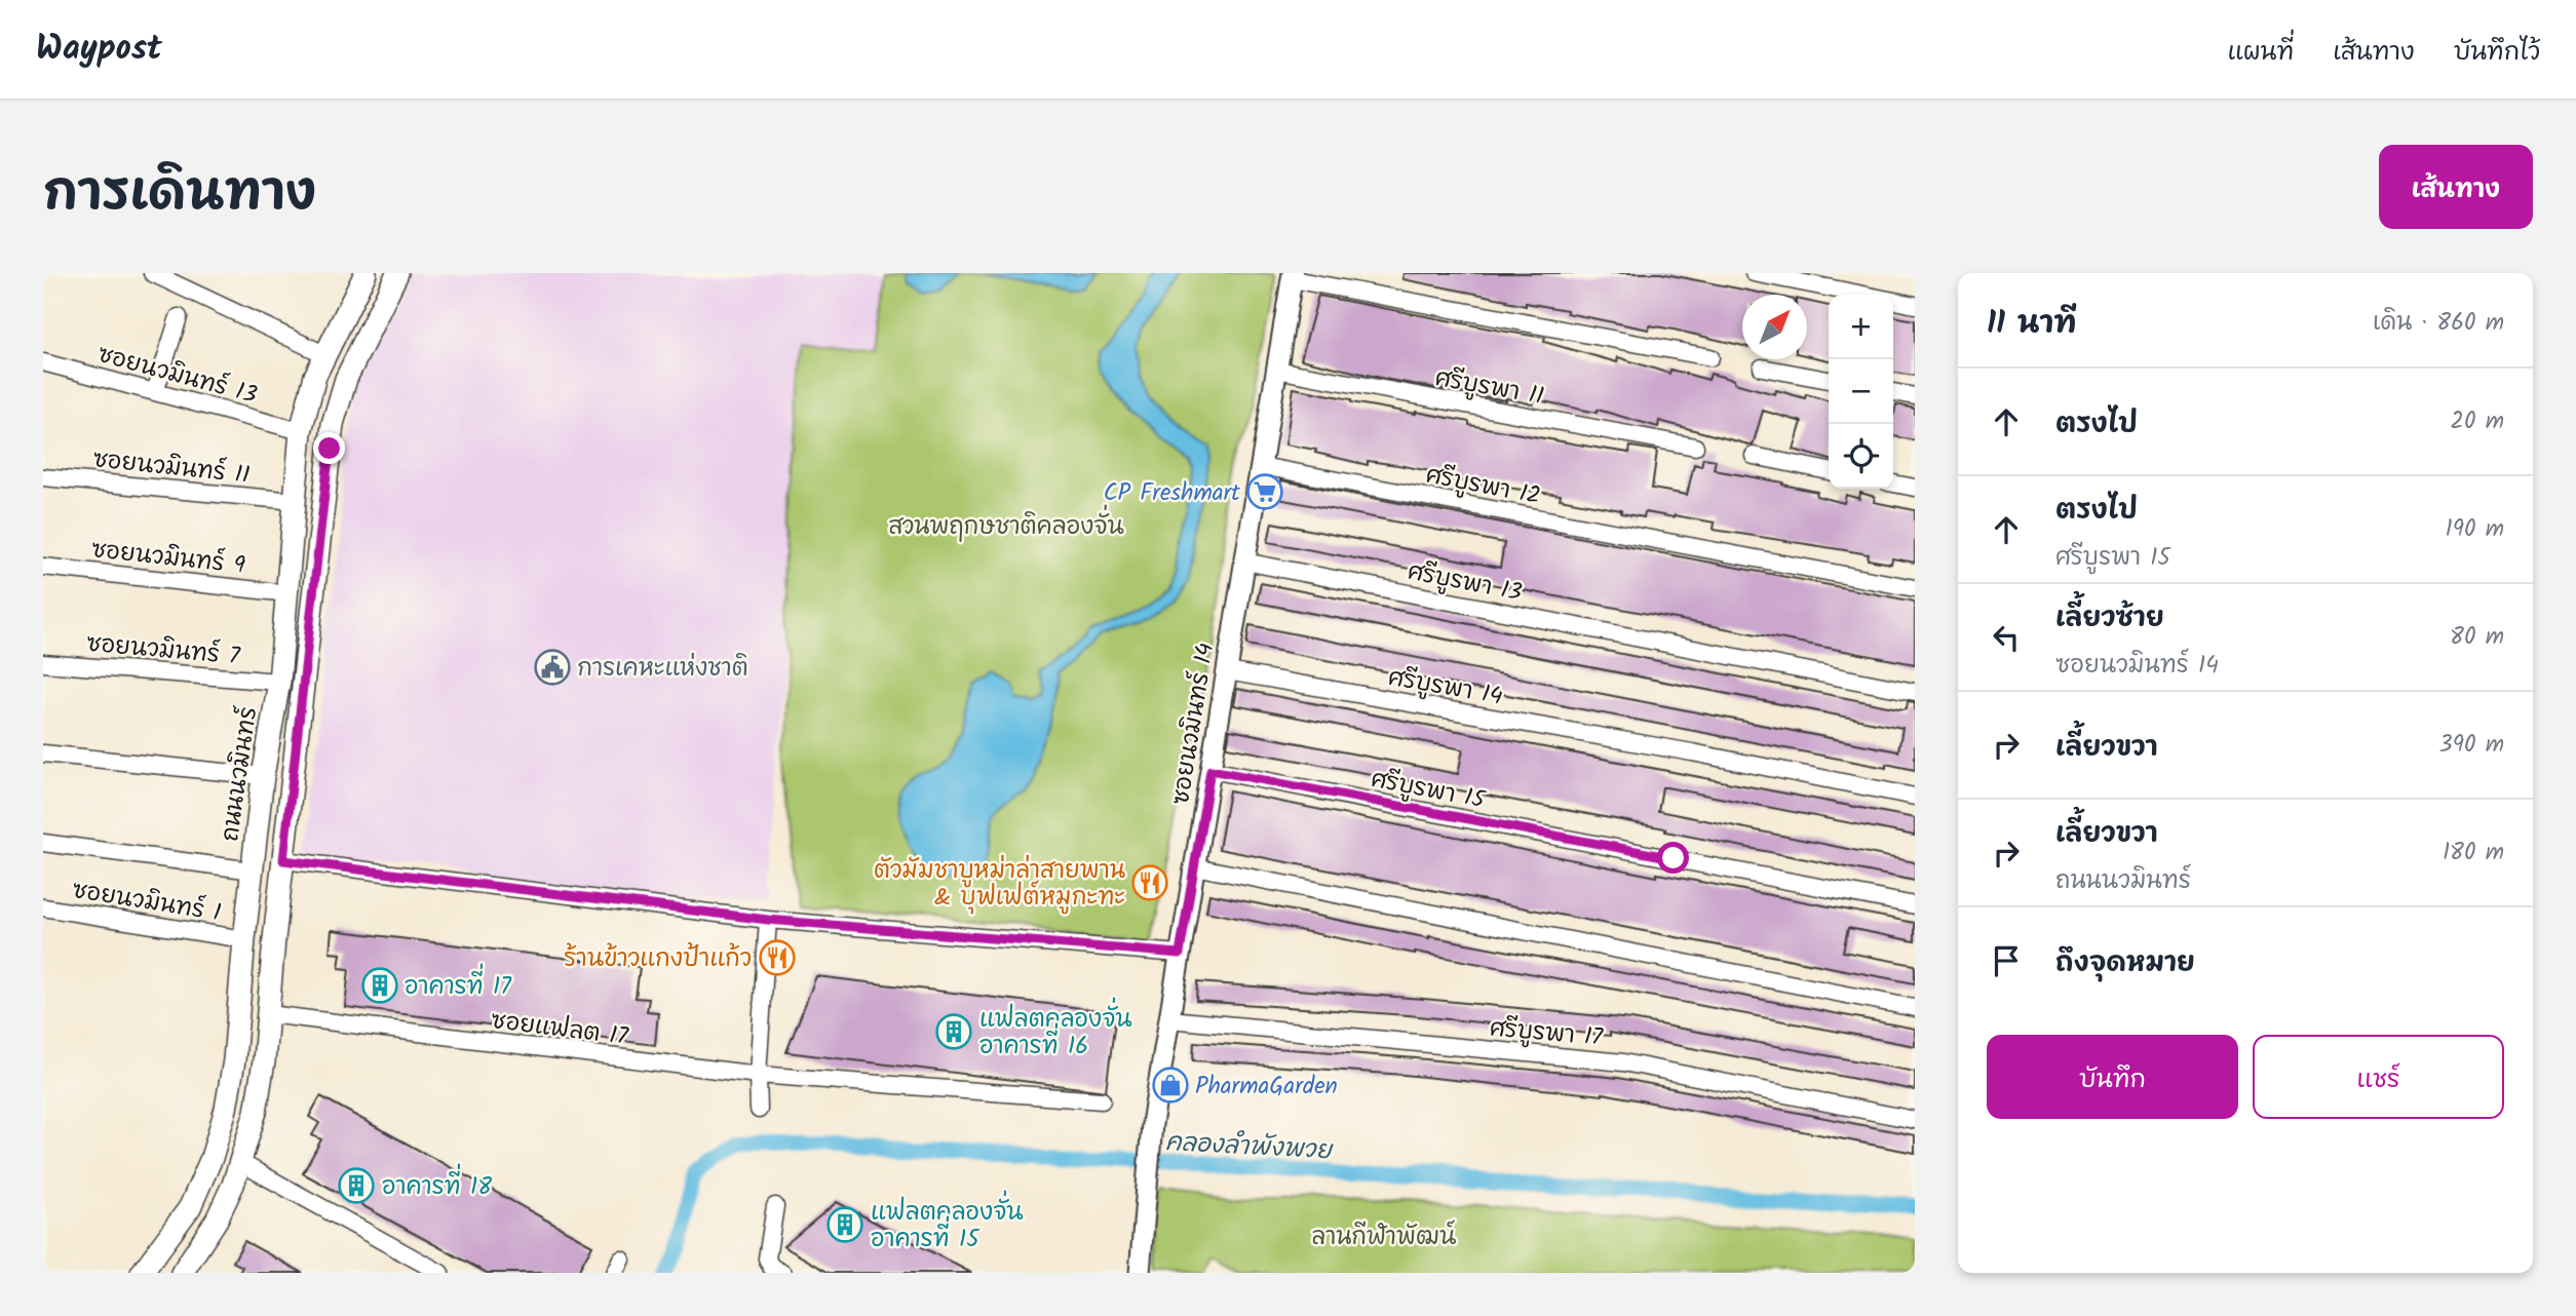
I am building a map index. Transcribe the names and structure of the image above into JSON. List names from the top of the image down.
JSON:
{
  "streets": {
    "main road": ["ถนนนวมินทร์"],
    "street": [
      "ซอยนวมินทร์ 13",
      "ศรีบูรพา 11",
      "ซอยนวมินทร์ 11",
      "ศรีบูรพา 12",
      "ซอยนวมินทร์ 9",
      "ศรีบูรพา 13",
      "ซอยนวมินทร์ 7",
      "ศรีบูรพา 14",
      "ซอยนวมินทร์ 14",
      "ศรีบูรพา 15",
      "ซอยนวมินทร์ 1",
      "ซอยแฟลต 17",
      "ศรีบูรพา 17"
    ]
  },
  "crossings": [
    ["ซอยนวมินทร์ 13", "ถนนนวมินทร์"],
    ["ศรีบูรพา 11", "ซอยนวมินทร์ 14"],
    ["ซอยนวมินทร์ 11", "ถนนนวมินทร์"],
    ["ศรีบูรพา 12", "ซอยนวมินทร์ 14"],
    ["ซอยนวมินทร์ 9", "ถนนนวมินทร์"],
    ["ศรีบูรพา 13", "ซอยนวมินทร์ 14"],
    ["ซอยนวมินทร์ 7", "ถนนนวมินทร์"],
    ["ศรีบูรพา 14", "ซอยนวมินทร์ 14"],
    ["ซอยนวมินทร์ 14", "ศรีบูรพา 15"],
    ["ซอยนวมินทร์ 14", "ศรีบูรพา 17"],
    ["ถนนนวมินทร์", "ซอยนวมินทร์ 1"]
  ],
  "water": ["คลองลำพังพวย"],
  "parks": ["สวนพฤกษชาติคลองจั่น", "ลานกีฬาพัฒน์"],
  "places": {
    "supermarket": ["CP Freshmart"],
    "public building": ["การเคหะแห่งชาติ"],
    "restaurant": ["ตัวมัมชาบูหม่าล่าสายพาน & บุฟเฟต์หมูกะทะ", "ร้านข้าวแกงป้าแก้ว"],
    "building": [
      "อาคารที่ 17",
      "แฟลตคลองจั่น อาคารที่ 16",
      "อาคารที่ 18",
      "แฟลตคลองจั่น อาคารที่ 15"
    ],
    "shop": ["PharmaGarden"]
  },
  "north": "top right",
  "page": {
    "header": "Waypost",
    "nav": ["แผนที่", "เส้นทาง", "บันทึกไว้"],
    "title": "การเดินทาง",
    "buttons": [
      "เส้นทาง",
      ["บันทึก", "แชร์"]
    ],
    "heading": ["11 นาที", "เดิน · 860 m"],
    "map_buttons": ["+", "−"],
    "list": [
      ["ตรงไป", "20 m"],
      ["ตรงไป", "ศรีบูรพา 15", "190 m"],
      ["เลี้ยวซ้าย", "ซอยนวมินทร์ 14", "80 m"],
      ["เลี้ยวขวา", "390 m"],
      ["เลี้ยวขวา", "ถนนนวมินทร์", "180 m"],
      "ถึงจุดหมาย"
    ]
  }
}
